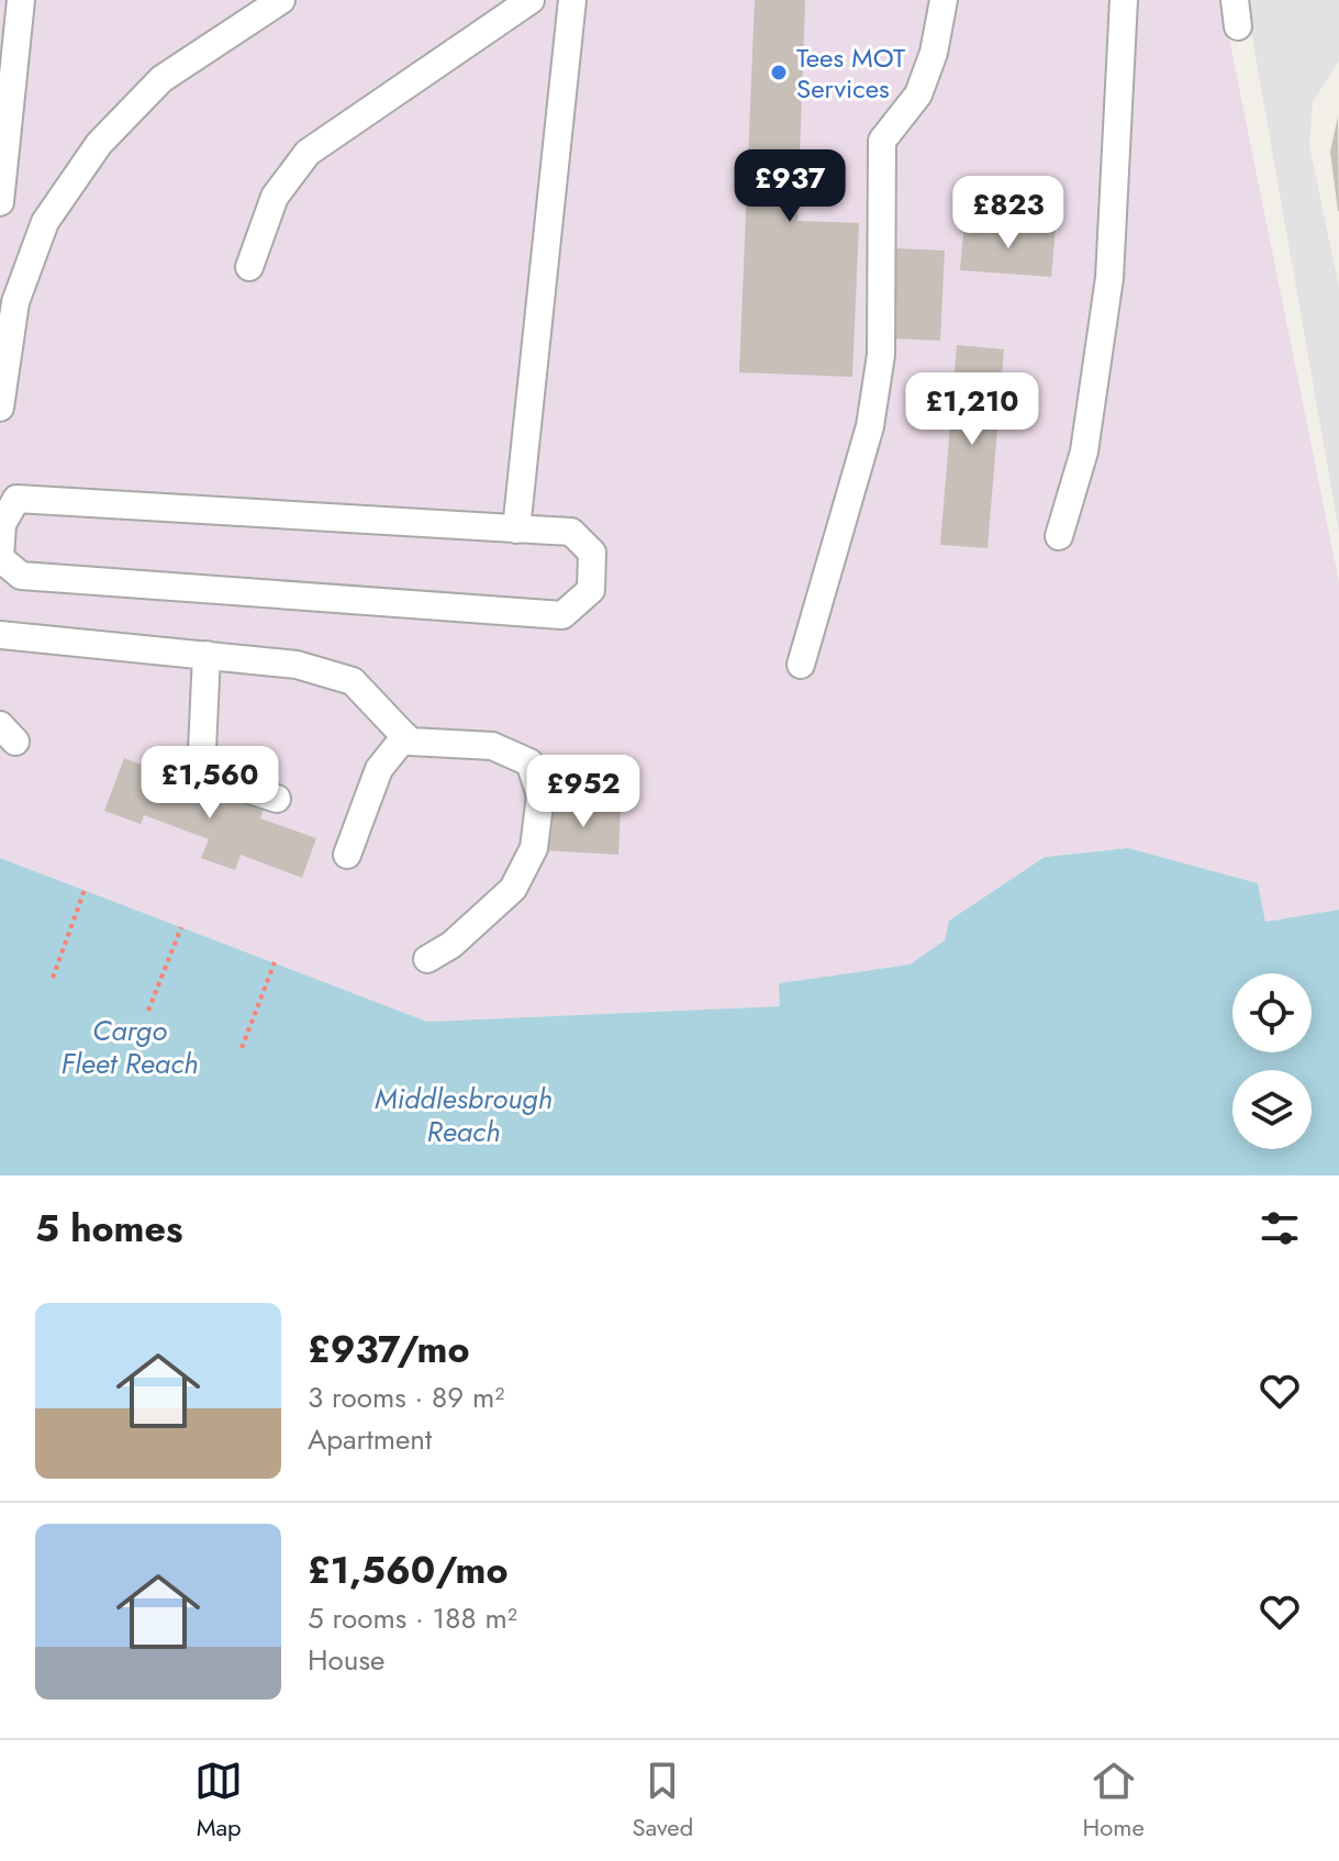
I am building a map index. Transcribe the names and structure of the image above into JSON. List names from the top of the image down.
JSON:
{
  "water": ["Cargo Fleet Reach", "Middlesbrough Reach"],
  "places": ["Tees MOT Services"],
  "page": {
    "price": [
      "£937",
      "£823",
      "£1,210",
      "£1,560",
      "£952"
    ],
    "heading": "5 homes",
    "list": [
      {
        "name": "£937/mo",
        "note": "3 rooms · 89 m² · Apartment"
      },
      {
        "name": "£1,560/mo",
        "note": "5 rooms · 188 m² · House"
      }
    ],
    "tabs": ["Map", "Saved", "Home"]
  }
}
